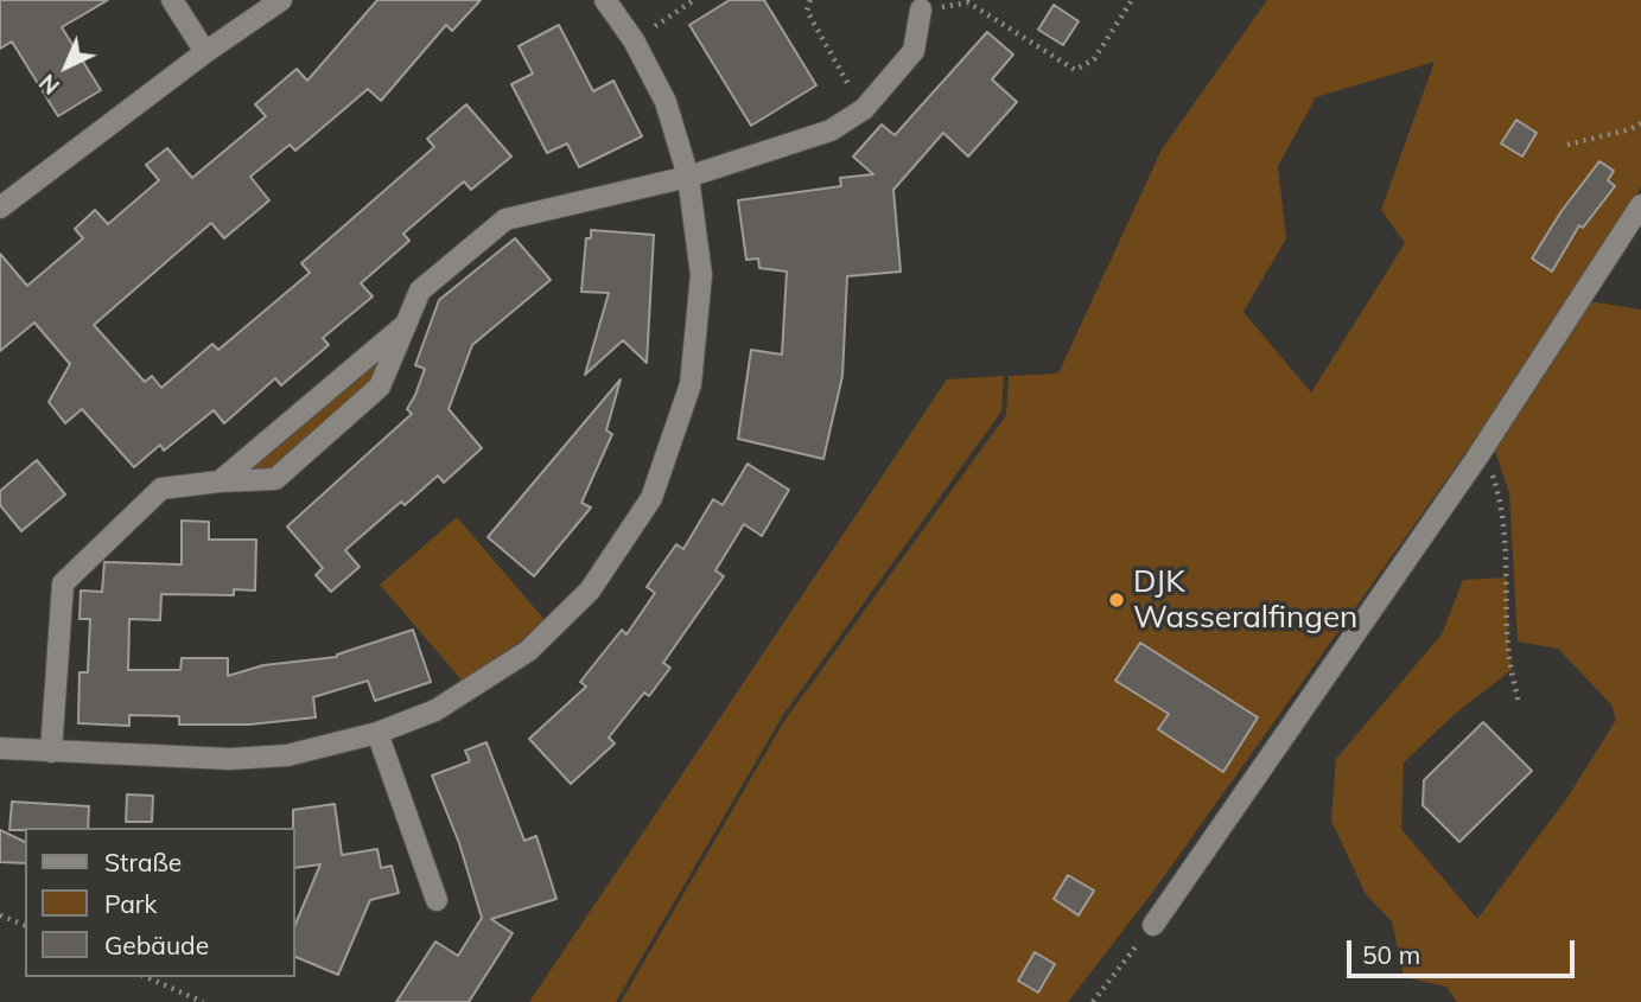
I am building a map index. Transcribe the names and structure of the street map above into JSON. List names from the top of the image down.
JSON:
{
  "places": ["DJK Wasseralfingen"],
  "legend": ["Straße", "Park", "Gebäude"],
  "scale_bar": "50 m",
  "north": "bottom left"
}
